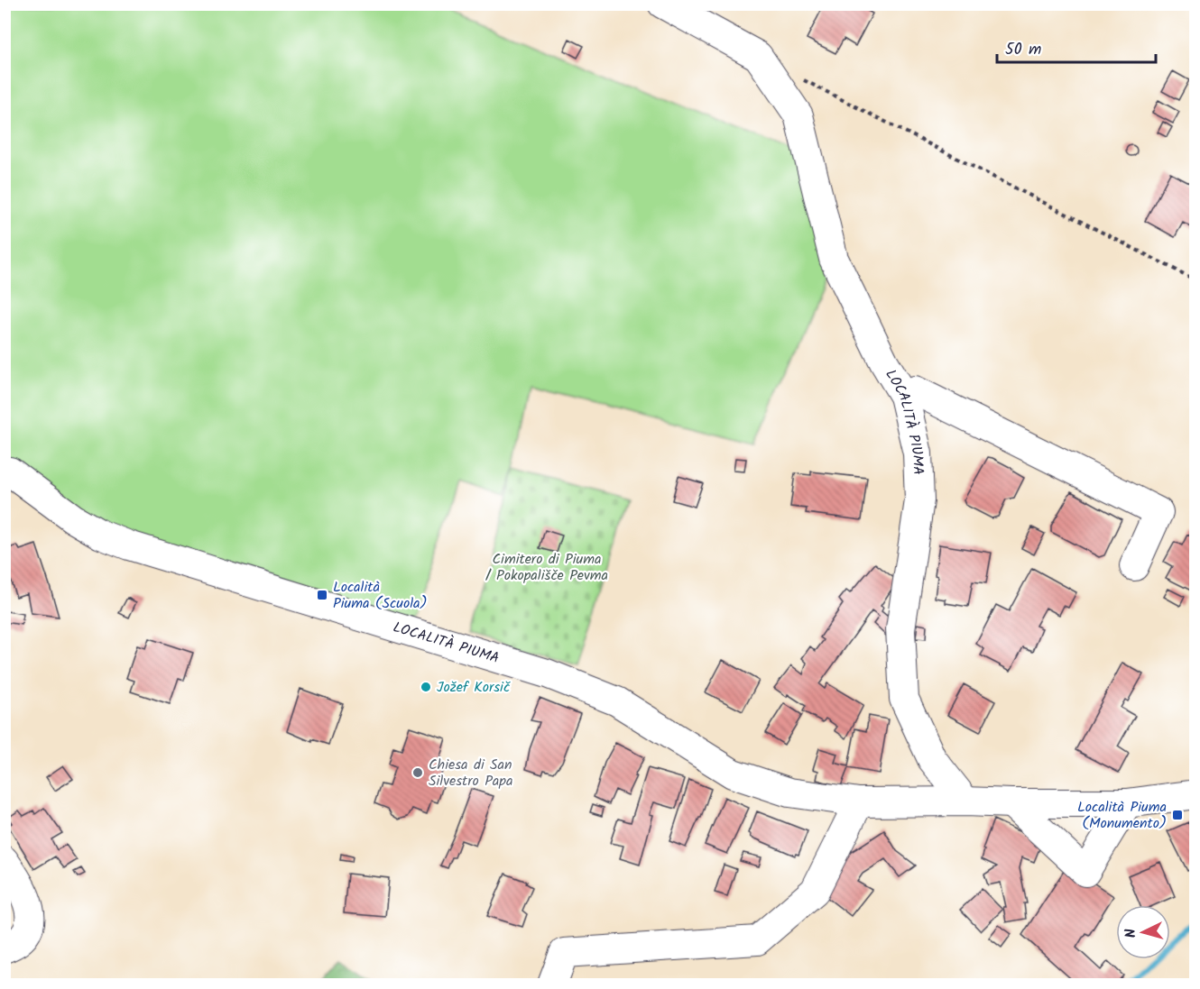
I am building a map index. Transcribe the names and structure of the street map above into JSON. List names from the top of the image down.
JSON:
{
  "streets": {
    "street": ["LOCALITÀ PIUMA"]
  },
  "parks": ["Cimitero di Piuma / Pokopališče Pevma"],
  "places": {
    "transit": ["Località Piuma (Scuola)", "Località Piuma (Monumento)"],
    "other": ["Jožef Korsič", "Chiesa di San Silvestro Papa"]
  },
  "scale_bar": "50 m",
  "north": "left"
}
